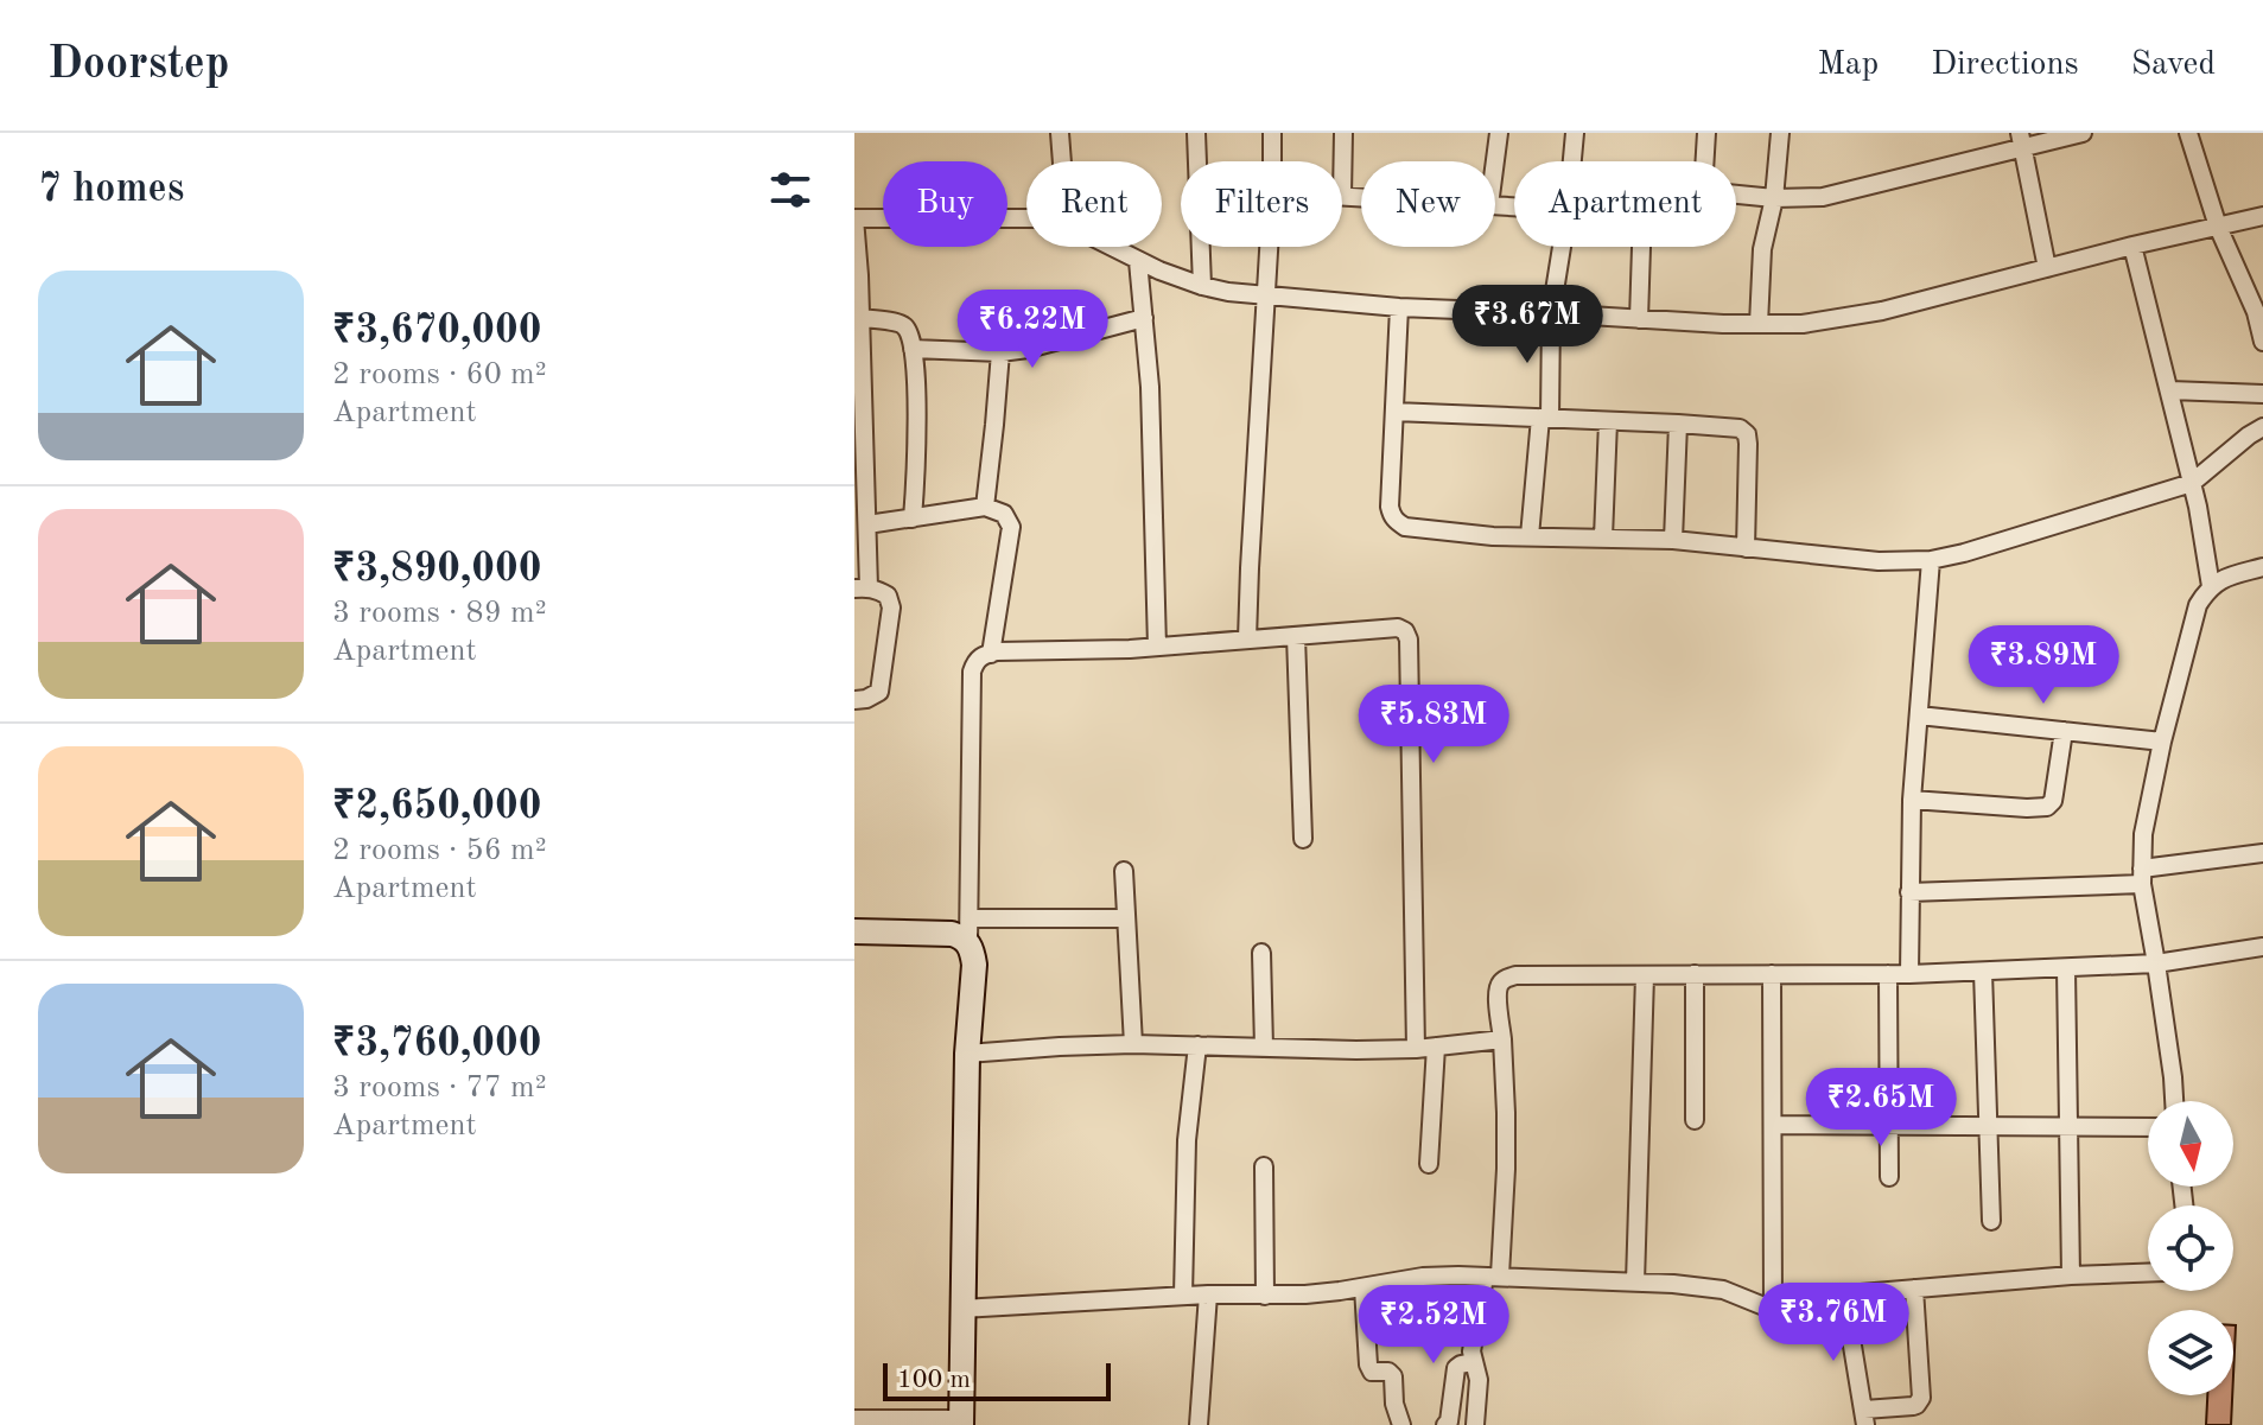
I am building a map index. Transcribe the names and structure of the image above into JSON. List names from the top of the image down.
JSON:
{
  "scale_bar": "100 m",
  "north": "bottom",
  "page": {
    "header": "Doorstep",
    "nav": ["Map", "Directions", "Saved"],
    "heading": "7 homes",
    "chip": [
      "Buy",
      "Rent",
      "Filters",
      "New",
      "Apartment"
    ],
    "list": [
      {
        "name": "₹3,670,000",
        "note": "2 rooms · 60 m² · Apartment"
      },
      {
        "name": "₹3,890,000",
        "note": "3 rooms · 89 m² · Apartment"
      },
      {
        "name": "₹2,650,000",
        "note": "2 rooms · 56 m² · Apartment"
      },
      {
        "name": "₹3,760,000",
        "note": "3 rooms · 77 m² · Apartment"
      }
    ],
    "price": [
      "₹3.67M",
      "₹6.22M",
      "₹3.89M",
      "₹5.83M",
      "₹2.65M",
      "₹3.76M",
      "₹2.52M"
    ],
    "scale": "100 m"
  }
}
